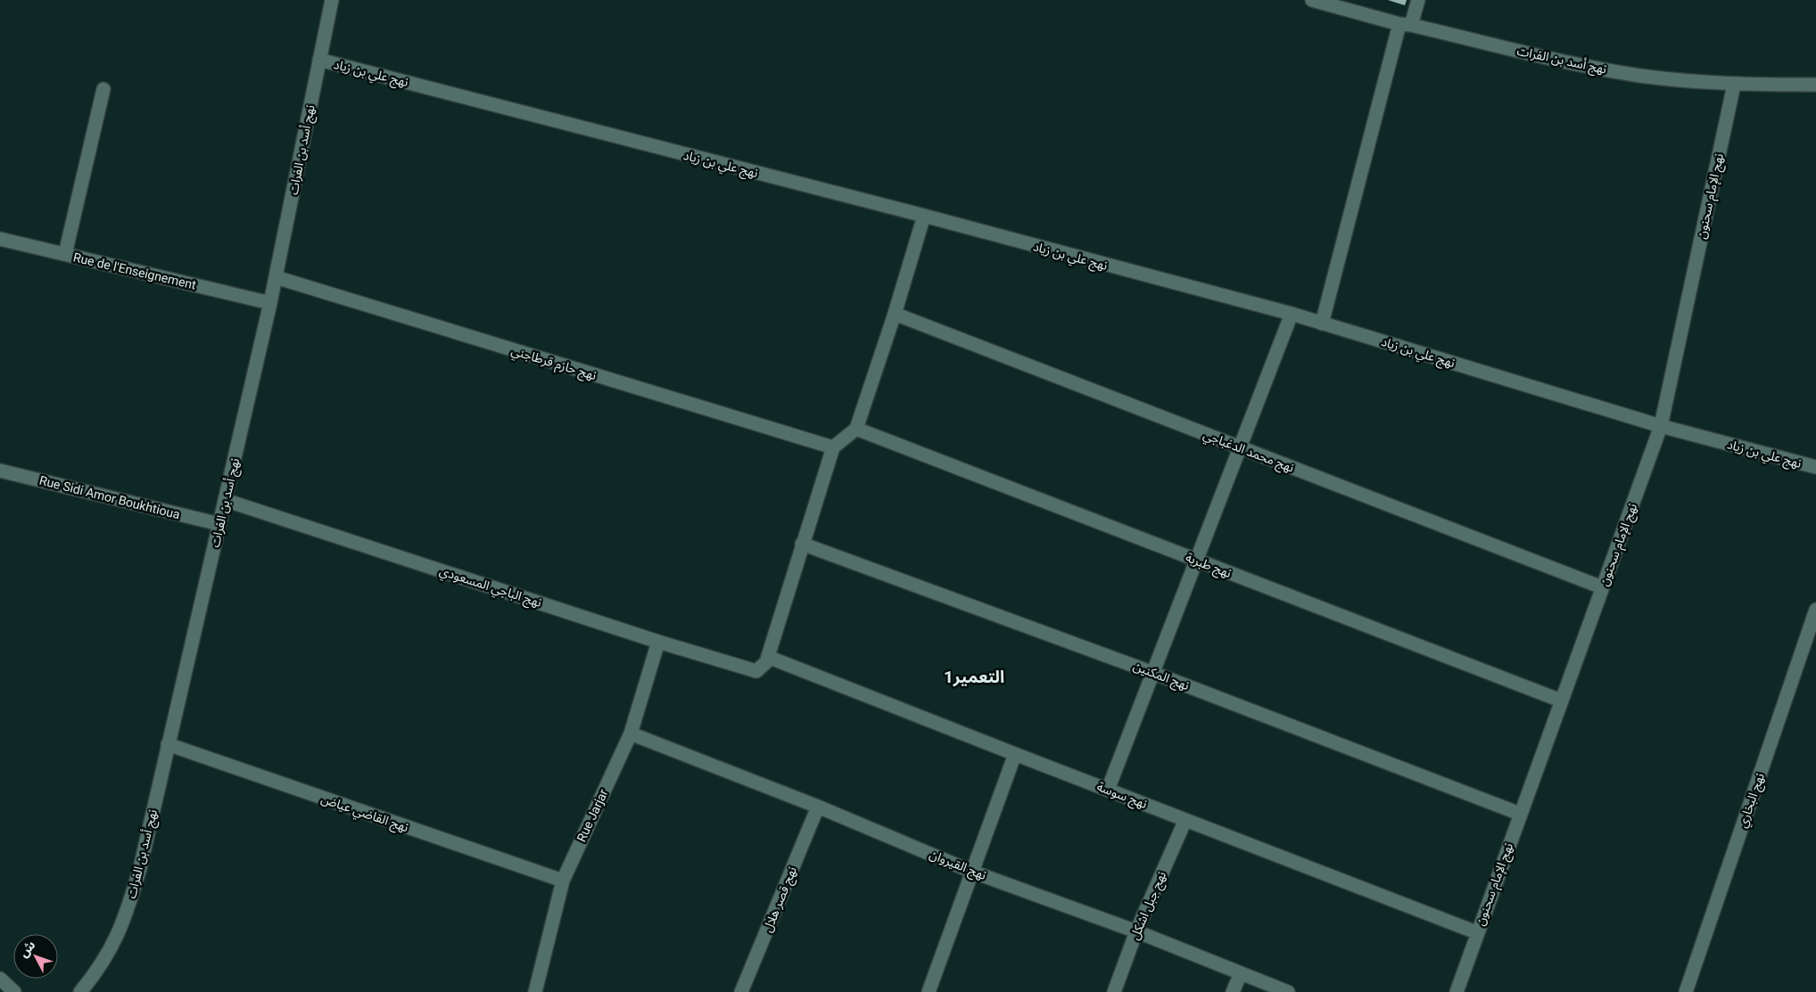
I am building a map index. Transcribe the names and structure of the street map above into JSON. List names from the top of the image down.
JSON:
{
  "streets": {
    "street": [
      "نهج أسد بن الفرات",
      "نهج علي بن زياد",
      "نهج الإمام سحنون",
      "Rue de l'Enseignement",
      "نهج حازم قرطاجني",
      "نهج محمد الدغباجي",
      "Rue Sidi Amor Boukhtioua",
      "نهج طبربة",
      "نهج الباجي المسعودي",
      "نهج المكنين",
      "نهج سوسة",
      "نهج البخاري",
      "نهج القاضي عياض",
      "Rue Jarjar",
      "نهج القيروان",
      "نهج قصر هلال",
      "نهج جبل اشكل"
    ]
  },
  "crossings": [
    ["نهج أسد بن الفرات", "نهج علي بن زياد"],
    ["نهج أسد بن الفرات", "نهج الإمام سحنون"],
    ["نهج أسد بن الفرات", "Rue de l'Enseignement"],
    ["نهج أسد بن الفرات", "نهج حازم قرطاجني"],
    ["نهج أسد بن الفرات", "Rue Sidi Amor Boukhtioua"],
    ["نهج أسد بن الفرات", "نهج الباجي المسعودي"],
    ["نهج أسد بن الفرات", "نهج القاضي عياض"],
    ["نهج علي بن زياد", "نهج الإمام سحنون"],
    ["نهج الإمام سحنون", "نهج محمد الدغباجي"],
    ["نهج الإمام سحنون", "نهج طبربة"],
    ["نهج الإمام سحنون", "نهج المكنين"],
    ["نهج الإمام سحنون", "نهج سوسة"],
    ["نهج الباجي المسعودي", "نهج سوسة"],
    ["نهج الباجي المسعودي", "Rue Jarjar"],
    ["نهج سوسة", "نهج جبل اشكل"],
    ["نهج القاضي عياض", "Rue Jarjar"],
    ["Rue Jarjar", "نهج القيروان"],
    ["نهج القيروان", "نهج قصر هلال"],
    ["نهج القيروان", "نهج جبل اشكل"]
  ],
  "districts": ["التعمير1"],
  "north": "top left"
}
